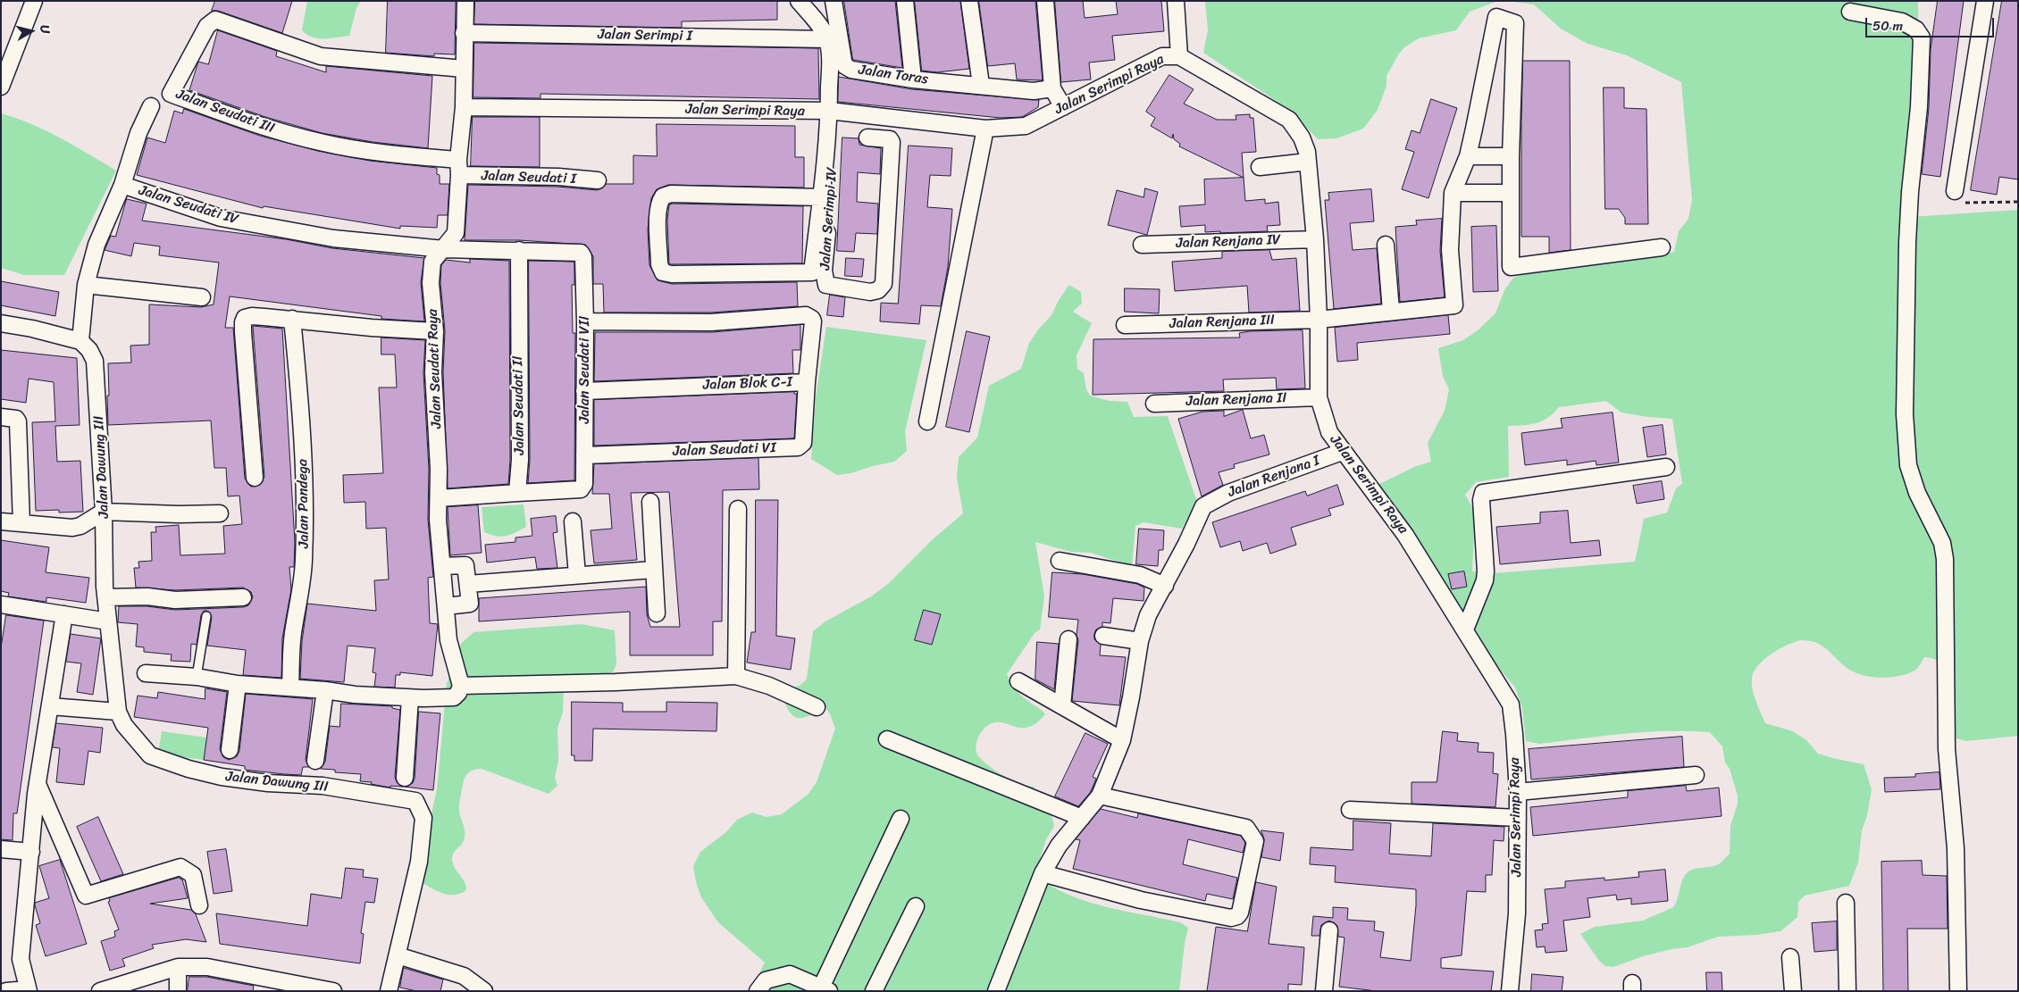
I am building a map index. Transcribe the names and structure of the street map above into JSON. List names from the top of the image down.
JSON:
{
  "streets": {
    "street": [
      "Jalan Serimpi I",
      "Jalan Toras",
      "Jalan Serimpi Raya",
      "Jalan Seudati III",
      "Jalan Seudati I",
      "Jalan Seudati IV",
      "Jalan Serimpi IV",
      "Jalan Renjana IV",
      "Jalan Renjana III",
      "Jalan Seudati Raya",
      "Jalan Seudati VII",
      "Jalan Blok C-I",
      "Jalan Renjana II",
      "Jalan Seudati II",
      "Jalan Seudati VI",
      "Jalan Dawung III",
      "Jalan Renjana I",
      "Jalan Pandega"
    ]
  },
  "crossings": [
    ["Jalan Serimpi I", "Jalan Serimpi IV"],
    ["Jalan Serimpi I", "Jalan Seudati Raya"],
    ["Jalan Serimpi Raya", "Jalan Serimpi IV"],
    ["Jalan Serimpi Raya", "Jalan Renjana IV"],
    ["Jalan Serimpi Raya", "Jalan Renjana III"],
    ["Jalan Serimpi Raya", "Jalan Seudati Raya"],
    ["Jalan Serimpi Raya", "Jalan Renjana II"],
    ["Jalan Serimpi Raya", "Jalan Renjana I"],
    ["Jalan Seudati III", "Jalan Seudati I"],
    ["Jalan Seudati III", "Jalan Seudati Raya"],
    ["Jalan Seudati I", "Jalan Seudati Raya"],
    ["Jalan Seudati IV", "Jalan Seudati Raya"],
    ["Jalan Seudati IV", "Jalan Dawung III"],
    ["Jalan Seudati VII", "Jalan Blok C-I"],
    ["Jalan Seudati VII", "Jalan Seudati II"],
    ["Jalan Seudati VII", "Jalan Seudati VI"],
    ["Jalan Blok C-I", "Jalan Seudati VI"]
  ],
  "scale_bar": "50 m",
  "north": "right"
}
